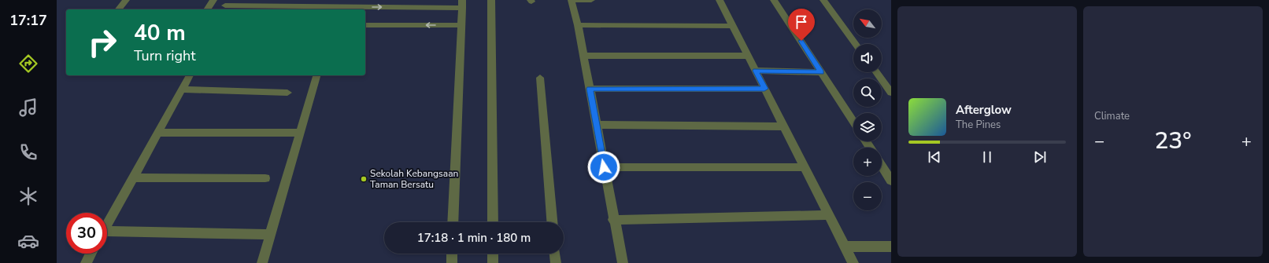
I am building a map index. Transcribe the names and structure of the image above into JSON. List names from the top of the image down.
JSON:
{
  "places": ["Sekolah Kebangsaan Taman Bersatu"],
  "north": "top left",
  "page": {
    "tabs": "17:17",
    "tile": "Climate",
    "map_buttons": ["+", "−"],
    "turn": ["40 m", "Turn right"],
    "song": ["Afterglow", "The Pines"],
    "heat": ["−", "23°", "+"],
    "limit": "30",
    "trip": "17:18 · 1 min · 180 m"
  }
}
